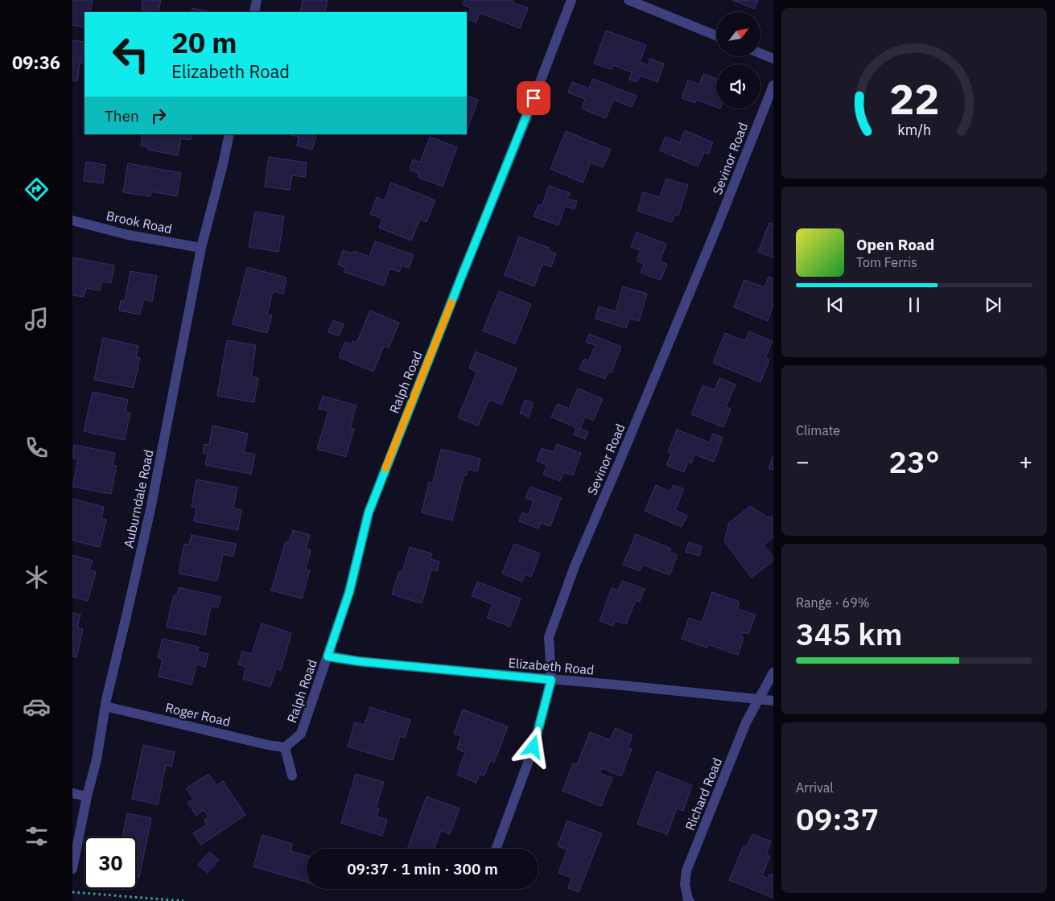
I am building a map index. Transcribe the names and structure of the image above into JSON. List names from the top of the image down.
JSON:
{
  "streets": {
    "street": [
      "Sevinor Road",
      "Brook Road",
      "Ralph Road",
      "Auburndale Road",
      "Elizabeth Road",
      "Roger Road",
      "Richard Road"
    ]
  },
  "crossings": [
    ["Sevinor Road", "Elizabeth Road"],
    ["Brook Road", "Auburndale Road"],
    ["Ralph Road", "Elizabeth Road"],
    ["Ralph Road", "Roger Road"],
    ["Auburndale Road", "Roger Road"],
    ["Elizabeth Road", "Richard Road"]
  ],
  "north": "top right",
  "page": {
    "tabs": "09:36",
    "turn": ["20 m", "Elizabeth Road"],
    "then": "Then",
    "song": ["Open Road", "Tom Ferris"],
    "tile": [
      "Climate",
      ["Range · 69%", "345 km"],
      ["Arrival", "09:37"]
    ],
    "heat": ["−", "23°", "+"],
    "limit": "30",
    "trip": "09:37 · 1 min · 300 m",
    "gauge": ["22", "km/h"]
  }
}
